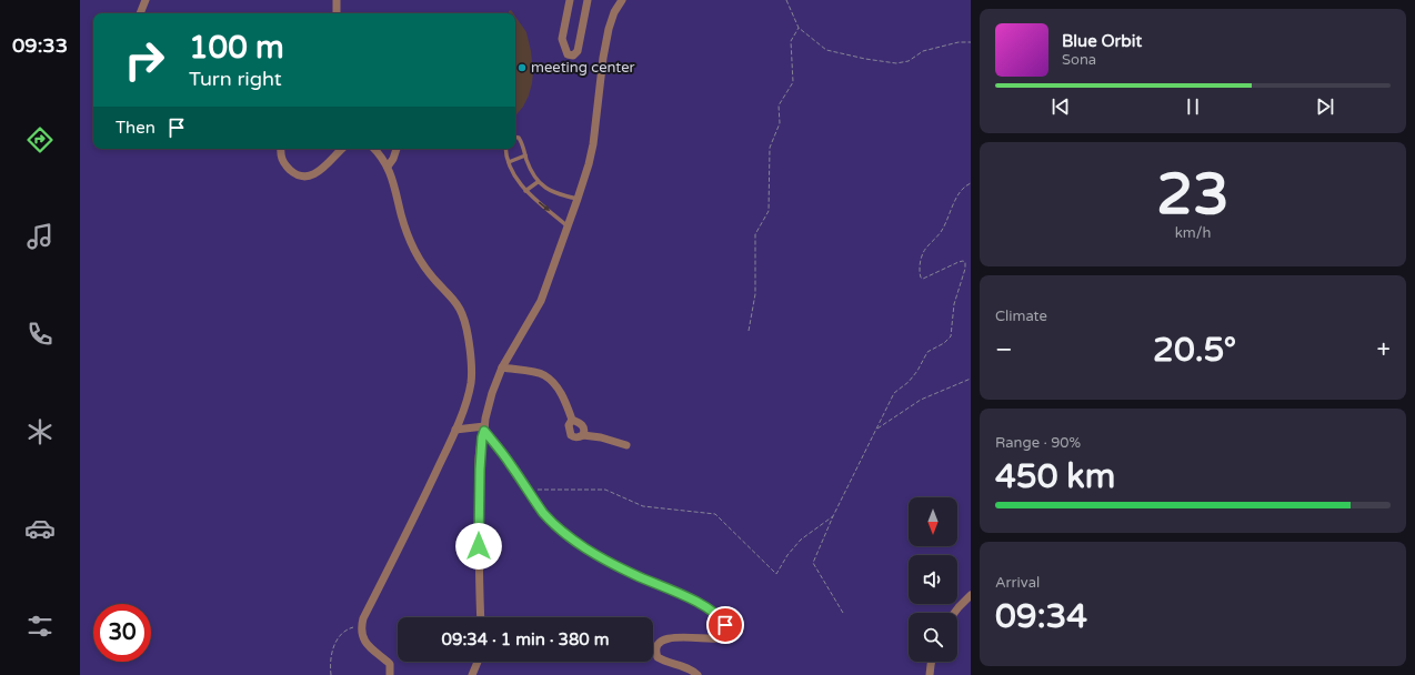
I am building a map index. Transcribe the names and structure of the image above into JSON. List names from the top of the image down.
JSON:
{
  "places": ["meeting center"],
  "north": "bottom",
  "page": {
    "tabs": "09:33",
    "turn": ["100 m", "Turn right"],
    "song": ["Blue Orbit", "Sona"],
    "then": "Then",
    "tile": [
      ["23", "km/h"],
      "Climate",
      ["Range · 90%", "450 km"],
      ["Arrival", "09:34"]
    ],
    "heat": ["−", "20.5°", "+"],
    "limit": "30",
    "trip": "09:34 · 1 min · 380 m"
  }
}
